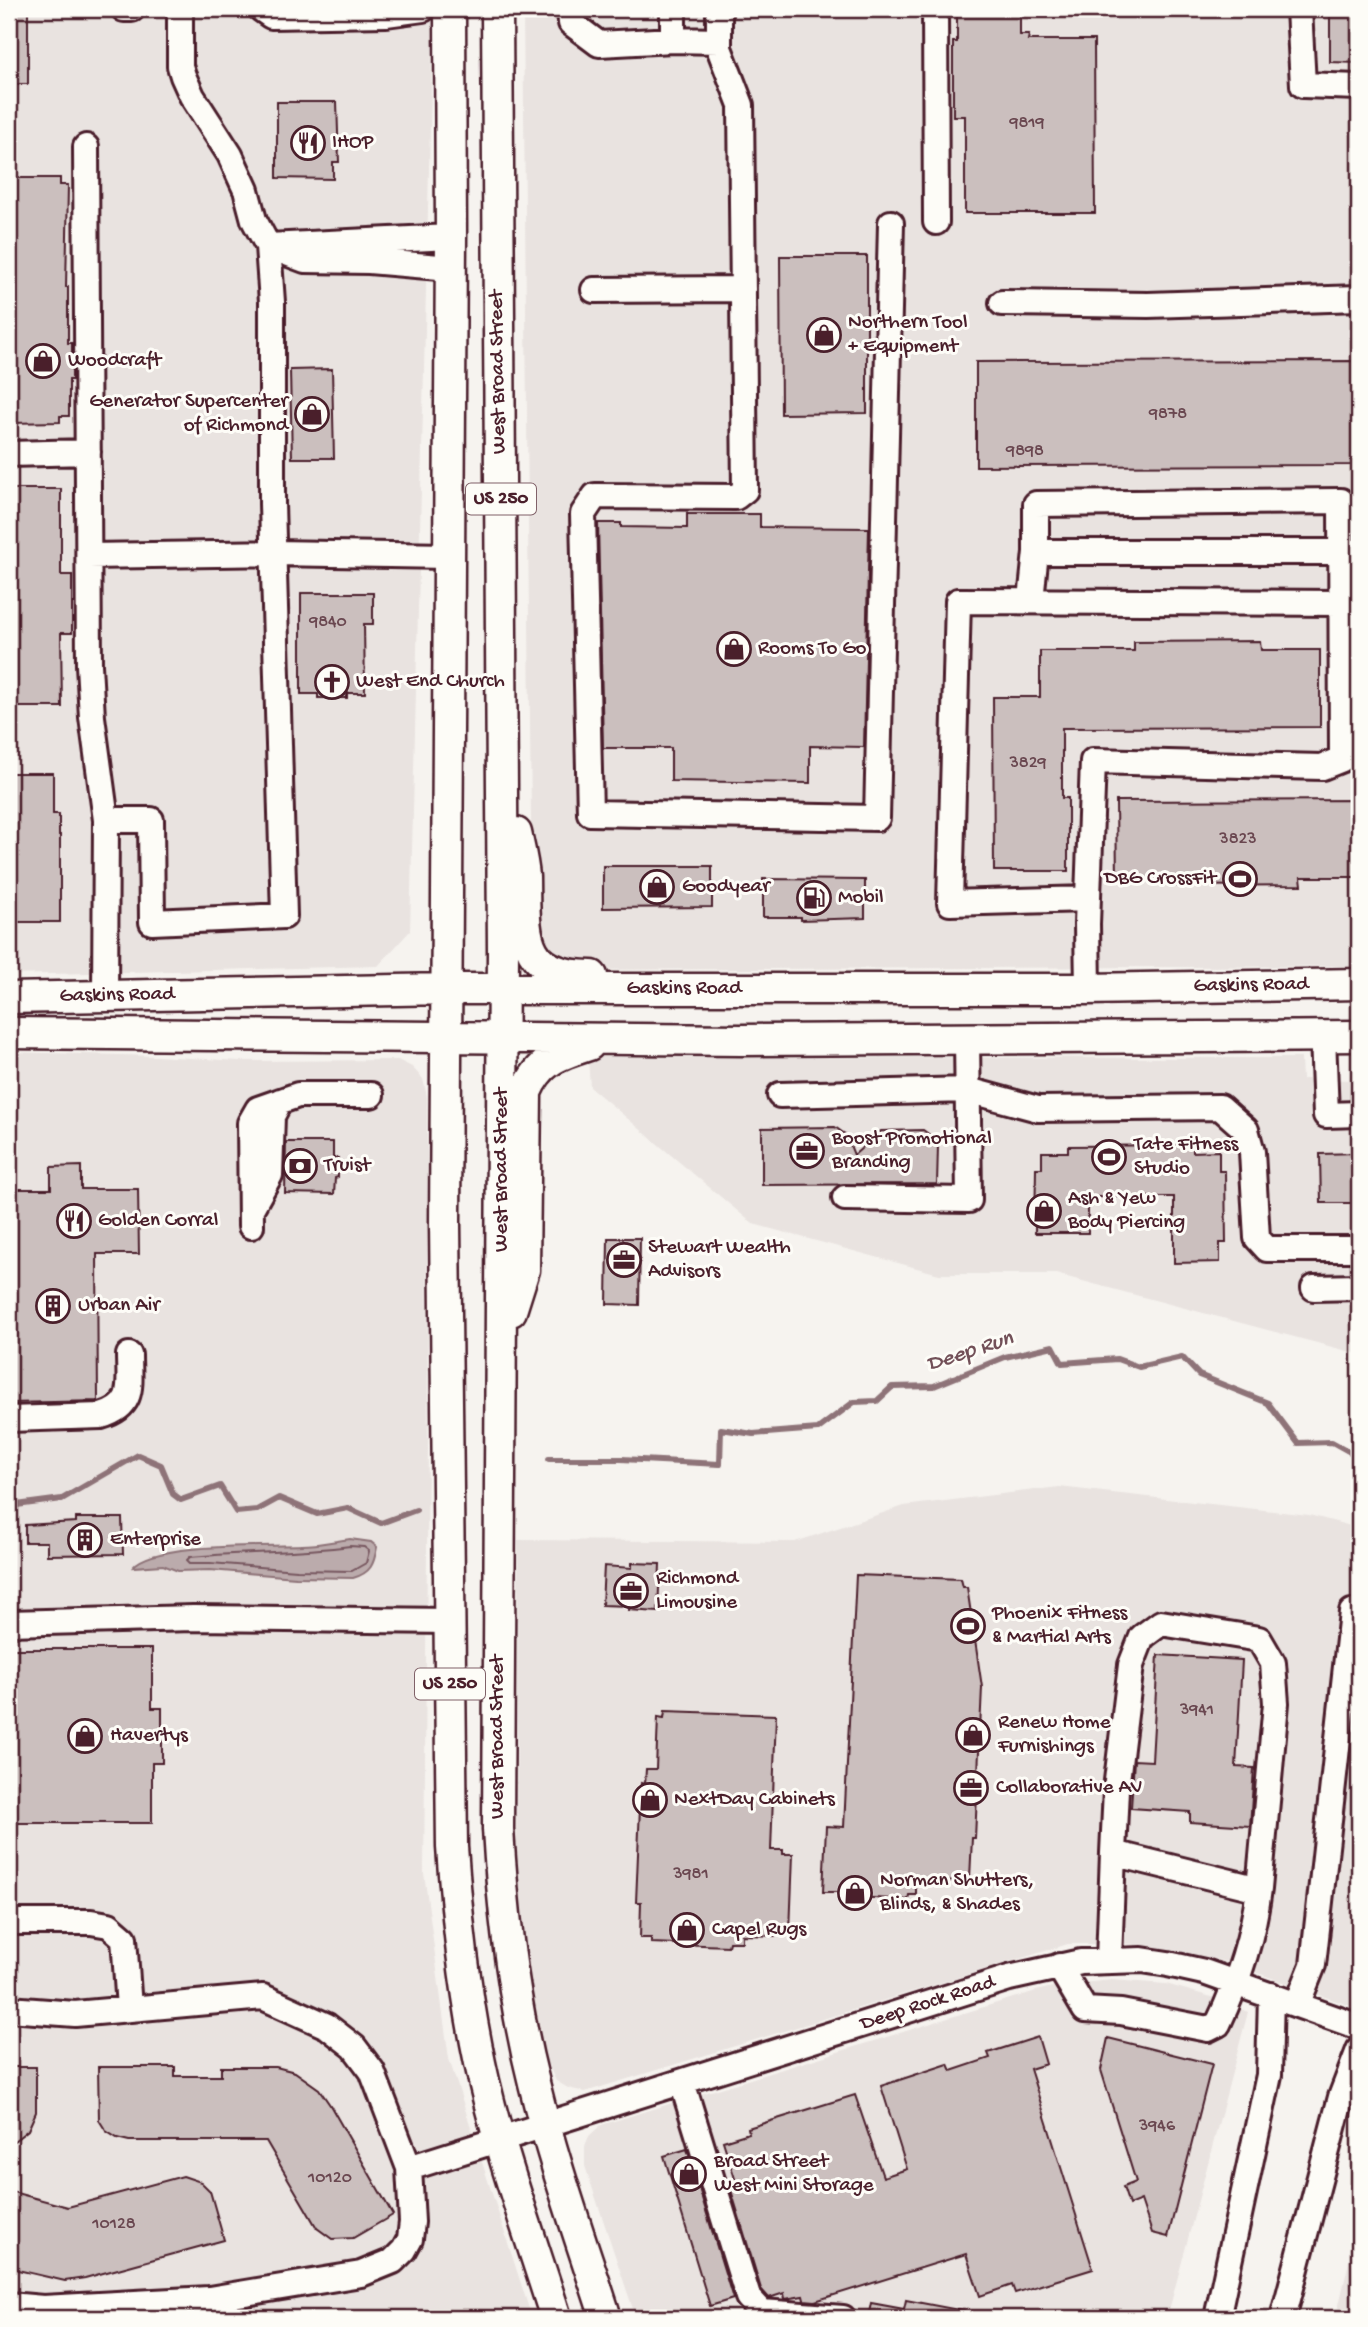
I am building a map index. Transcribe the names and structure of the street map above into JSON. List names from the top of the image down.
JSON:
{
  "streets": {
    "main road": ["West Broad Street", "US 250", "Gaskins Road"],
    "street": ["Deep Rock Road"]
  },
  "crossings": [
    ["West Broad Street", "Gaskins Road"],
    ["West Broad Street", "Deep Rock Road"],
    ["US 250", "Gaskins Road"],
    ["US 250", "Deep Rock Road"]
  ],
  "water": ["Deep Run"],
  "places": {
    "restaurant": ["IHOP", "Golden Corral"],
    "shop": [
      "Northern Tool + Equipment",
      "Woodcraft",
      "Generator Supercenter of Richmond",
      "Rooms To Go",
      "Goodyear",
      "Ash & Yew Body Piercing",
      "Renew Home Furnishings",
      "Havertys",
      "NextDay Cabinets",
      "Norman Shutters, Blinds, & Shades",
      "Capel Rugs",
      "Broad Street West Mini Storage"
    ],
    "church": ["West End Church"],
    "sports": ["DBG CrossFit", "Tate Fitness Studio", "Phoenix Fitness & Martial Arts"],
    "fuel station": ["Mobil"],
    "office": [
      "Boost Promotional Branding",
      "Stewart Wealth Advisors",
      "Richmond Limousine",
      "Collaborative AV"
    ],
    "bank": ["Truist"],
    "building": ["Urban Air", "Enterprise"]
  },
  "house_numbers": [
    "9819",
    "9878",
    "9898",
    "9840",
    "3829",
    "3823",
    "3941",
    "3981",
    "3946",
    "10120",
    "10128"
  ]
}
